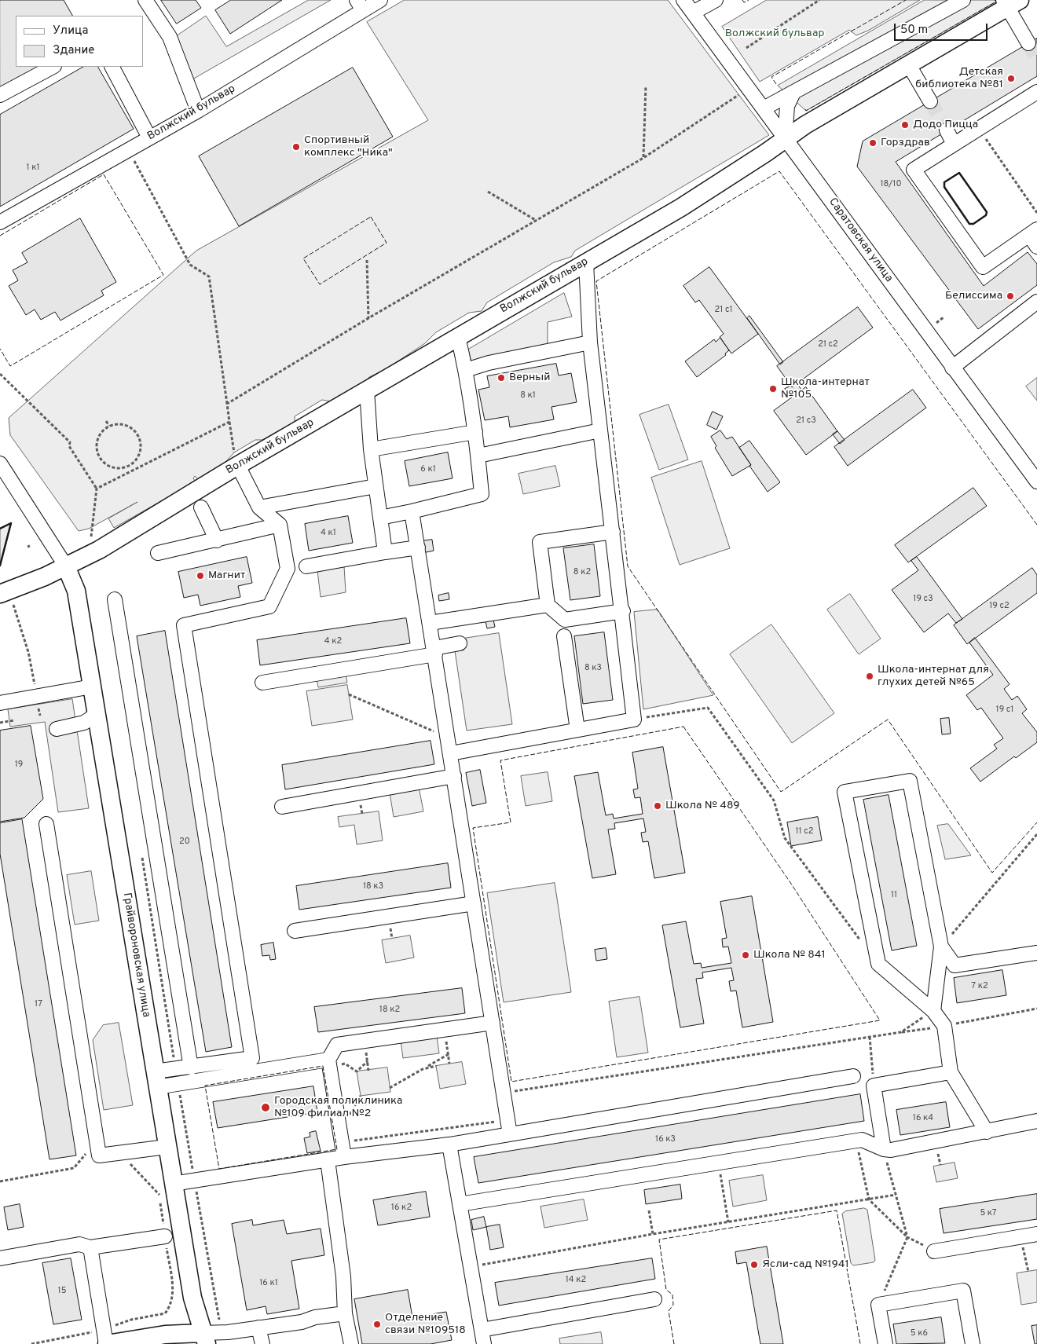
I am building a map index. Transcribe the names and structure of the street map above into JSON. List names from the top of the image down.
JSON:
{
  "streets": {
    "main road": ["Волжский бульвар", "Грайвороновская улица"],
    "street": ["Саратовская улица"]
  },
  "crossings": [
    ["Волжский бульвар", "Саратовская улица"],
    ["Волжский бульвар", "Грайвороновская улица"]
  ],
  "parks": ["Волжский бульвар"],
  "places": [
    "Детская библиотека №81",
    "Додо Пицца",
    "Горздрав",
    "Спортивный комплекс \"Ника\"",
    "Белиссима",
    "Верный",
    "Школа-интернат №105",
    "Магнит",
    "Школа-интернат для глухих детей №65",
    "Школа № 489",
    "Школа № 841",
    "Городская поликлиника №109 филиал №2",
    "Ясли-сад №1941",
    "Отделение связи №109518"
  ],
  "house_numbers": [
    "1 к1",
    "18/10",
    "21 с1",
    "21 с2",
    "8 к1",
    "21 с3",
    "6 к1",
    "4 к1",
    "8 к2",
    "19 с3",
    "19 с2",
    "4 к2",
    "8 к3",
    "19 с1",
    "19",
    "11 с2",
    "20",
    "18 к3",
    "11",
    "7 к2",
    "17",
    "18 к2",
    "16 к4",
    "16 к3",
    "16 к2",
    "5 к7",
    "14 к2",
    "16 к1",
    "15",
    "5 к6"
  ],
  "legend": ["Улица", "Здание"],
  "scale_bar": "50 m"
}
